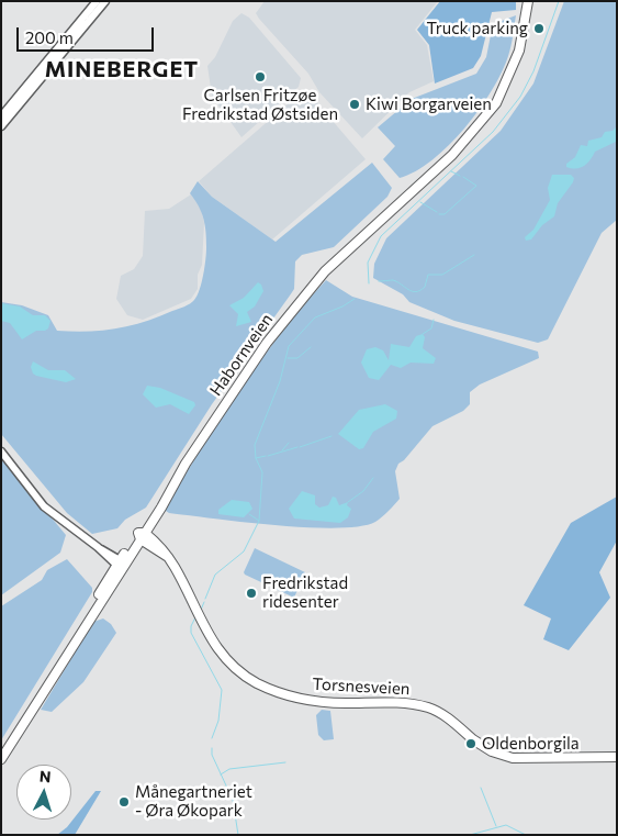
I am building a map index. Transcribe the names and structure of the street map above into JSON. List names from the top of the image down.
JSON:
{
  "streets": {
    "main road": ["Habornveien", "Torsnesveien"]
  },
  "crossings": [
    ["Habornveien", "Torsnesveien"]
  ],
  "districts": ["MINEBERGET"],
  "places": [
    "Truck parking",
    "Carlsen Fritzøe Fredrikstad Østsiden",
    "Kiwi Borgarveien",
    "Fredrikstad ridesenter",
    "Oldenborgila",
    "Månegartneriet - Øra Økopark"
  ],
  "scale_bar": "200 m",
  "north": "top"
}
